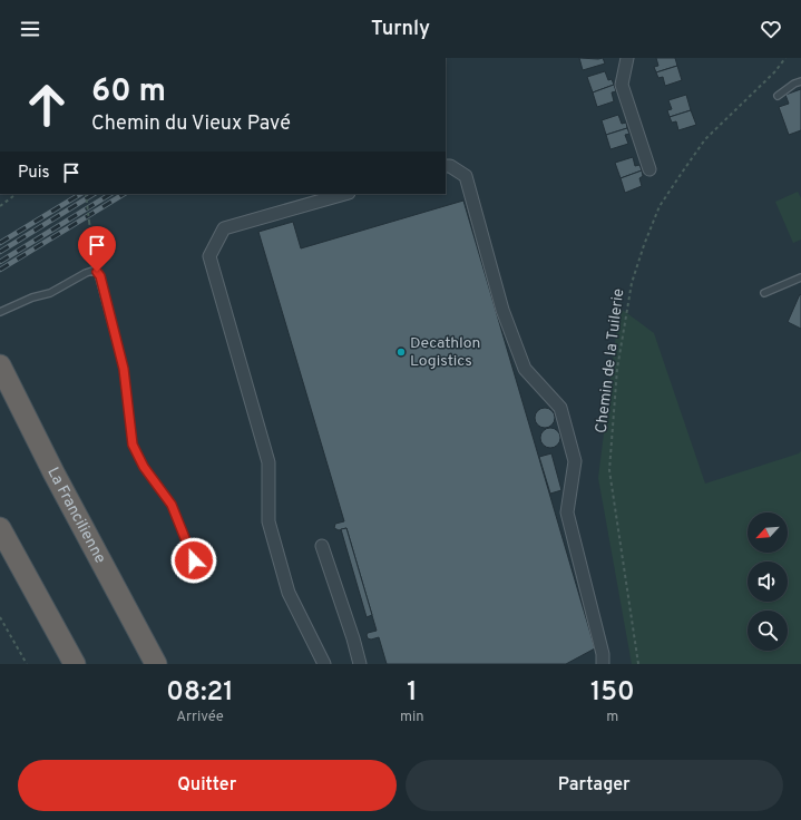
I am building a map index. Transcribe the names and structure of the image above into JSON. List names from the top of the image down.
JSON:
{
  "streets": {
    "highway": ["La Francilienne"],
    "path": ["Chemin de la Tuilerie"]
  },
  "places": ["Decathlon Logistics"],
  "north": "bottom left",
  "page": {
    "header": "Turnly",
    "turn": ["60 m", "Chemin du Vieux Pavé"],
    "then": "Puis",
    "eta": [
      "08:21",
      "Arrivée",
      "1",
      "min",
      "150",
      "m"
    ],
    "buttons": ["Quitter", "Partager"]
  }
}
